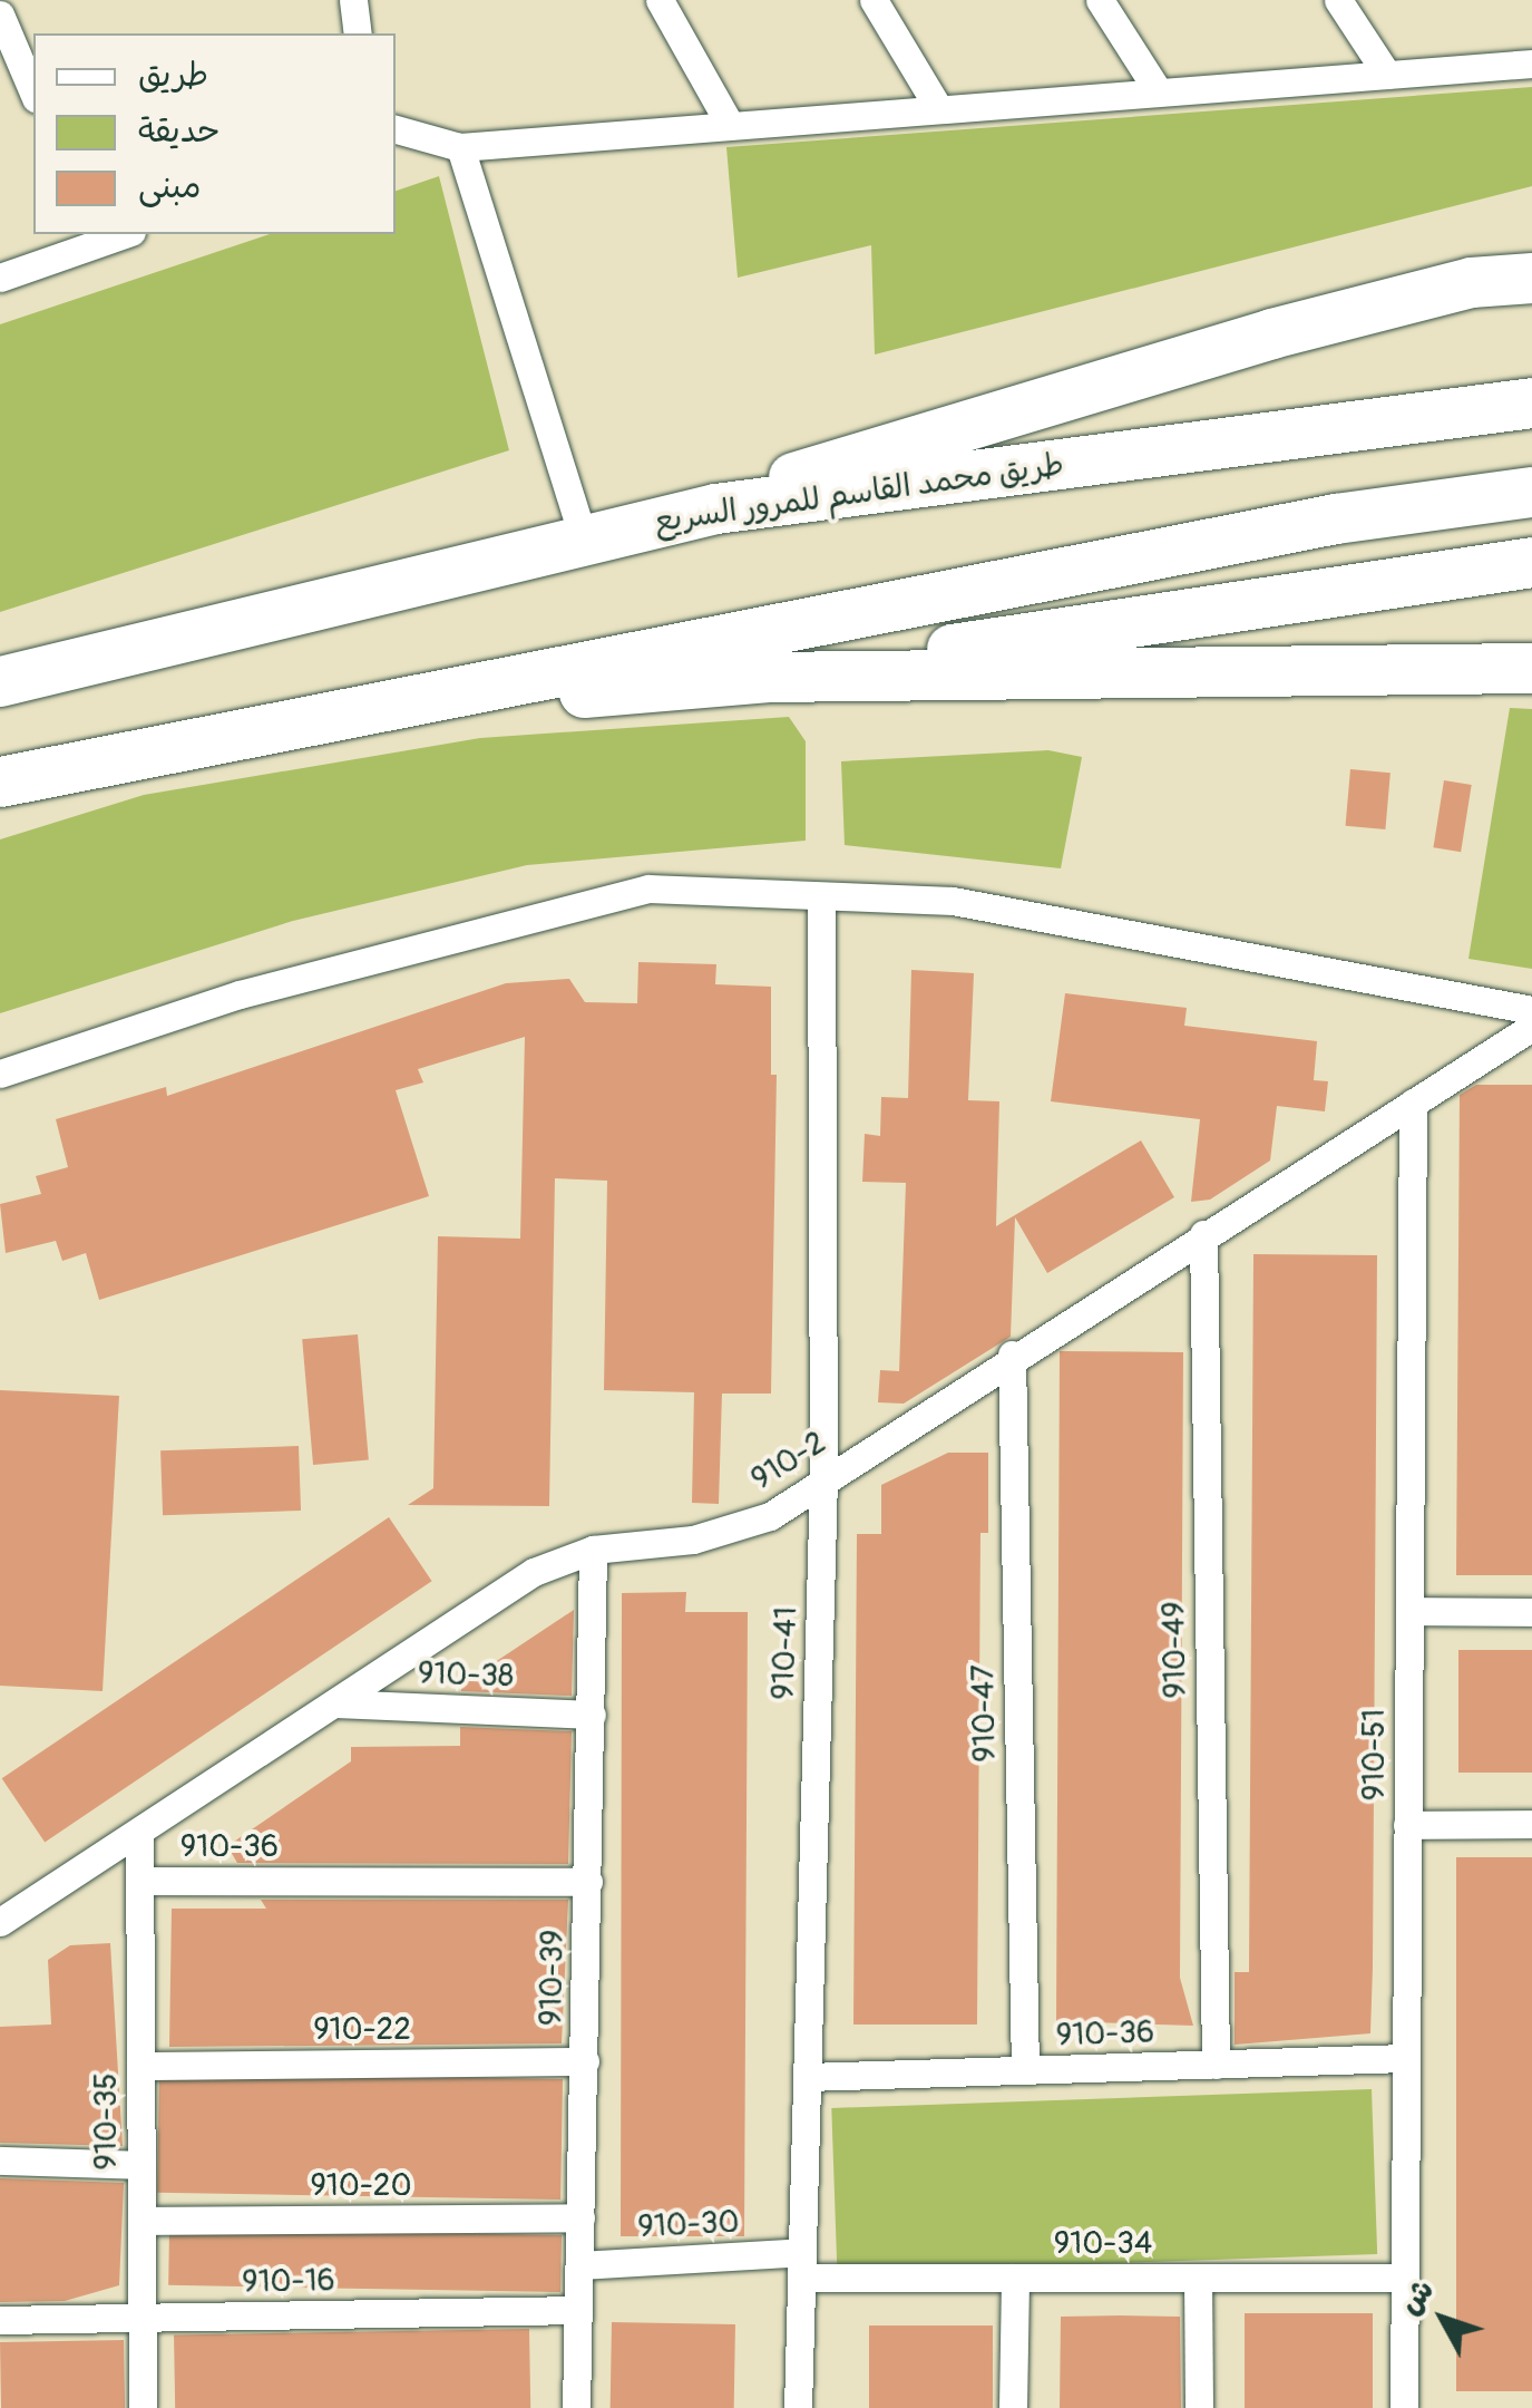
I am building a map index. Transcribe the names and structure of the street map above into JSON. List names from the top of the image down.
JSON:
{
  "streets": {
    "highway": ["طريق محمد القاسم للمرور السريع"],
    "street": [
      "910-2",
      "910-49",
      "910-41",
      "910-38",
      "910-47",
      "910-51",
      "910-36",
      "910-39",
      "910-22",
      "910-35",
      "910-20",
      "910-30",
      "910-34",
      "910-16"
    ]
  },
  "crossings": [
    ["910-2", "910-49"],
    ["910-2", "910-41"],
    ["910-2", "910-38"],
    ["910-2", "910-47"],
    ["910-2", "910-51"],
    ["910-2", "910-39"],
    ["910-2", "910-35"],
    ["910-49", "910-36"],
    ["910-41", "910-36"],
    ["910-41", "910-30"],
    ["910-41", "910-34"],
    ["910-38", "910-39"],
    ["910-47", "910-36"],
    ["910-51", "910-36"],
    ["910-51", "910-34"],
    ["910-36", "910-39"],
    ["910-36", "910-35"],
    ["910-39", "910-22"],
    ["910-39", "910-20"],
    ["910-39", "910-30"],
    ["910-39", "910-16"],
    ["910-22", "910-35"],
    ["910-35", "910-20"],
    ["910-35", "910-16"],
    ["910-30", "910-34"]
  ],
  "legend": ["طريق", "حديقة", "مبنى"],
  "north": "top left"
}
